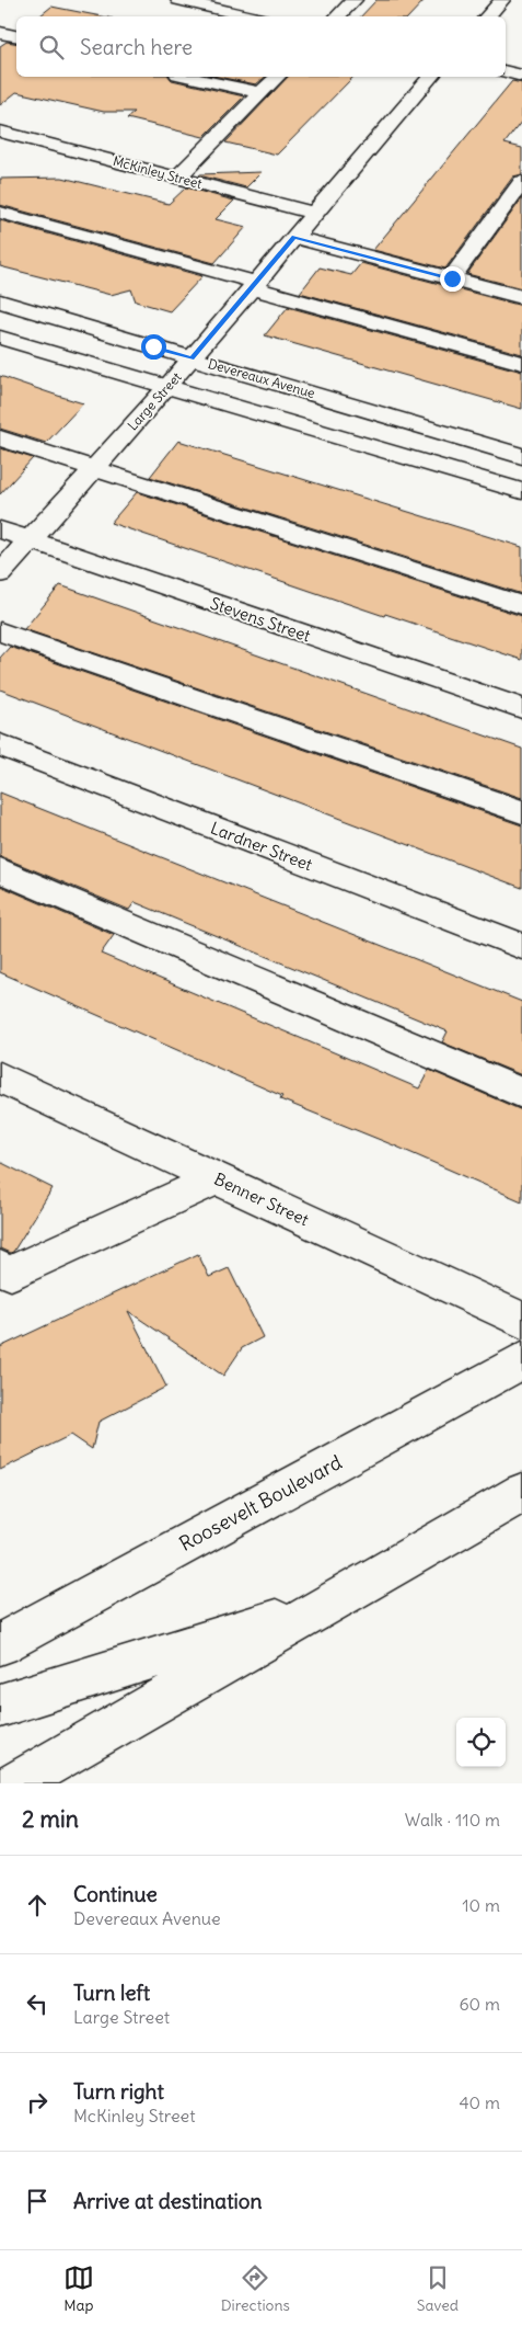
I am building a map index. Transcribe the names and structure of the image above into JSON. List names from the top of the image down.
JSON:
{
  "streets": {
    "main road": [
      "McKinley Street",
      "Devereaux Avenue",
      "Large Street",
      "Stevens Street",
      "Lardner Street",
      "Benner Street",
      "Roosevelt Boulevard"
    ]
  },
  "crossings": [
    ["McKinley Street", "Large Street"],
    ["Devereaux Avenue", "Large Street"],
    ["Large Street", "Stevens Street"]
  ],
  "page": {
    "search": "Search here",
    "heading": ["2 min", "Walk · 110 m"],
    "list": [
      ["Continue", "Devereaux Avenue", "10 m"],
      ["Turn left", "Large Street", "60 m"],
      ["Turn right", "McKinley Street", "40 m"],
      "Arrive at destination"
    ],
    "nav": ["Map", "Directions", "Saved"]
  }
}
